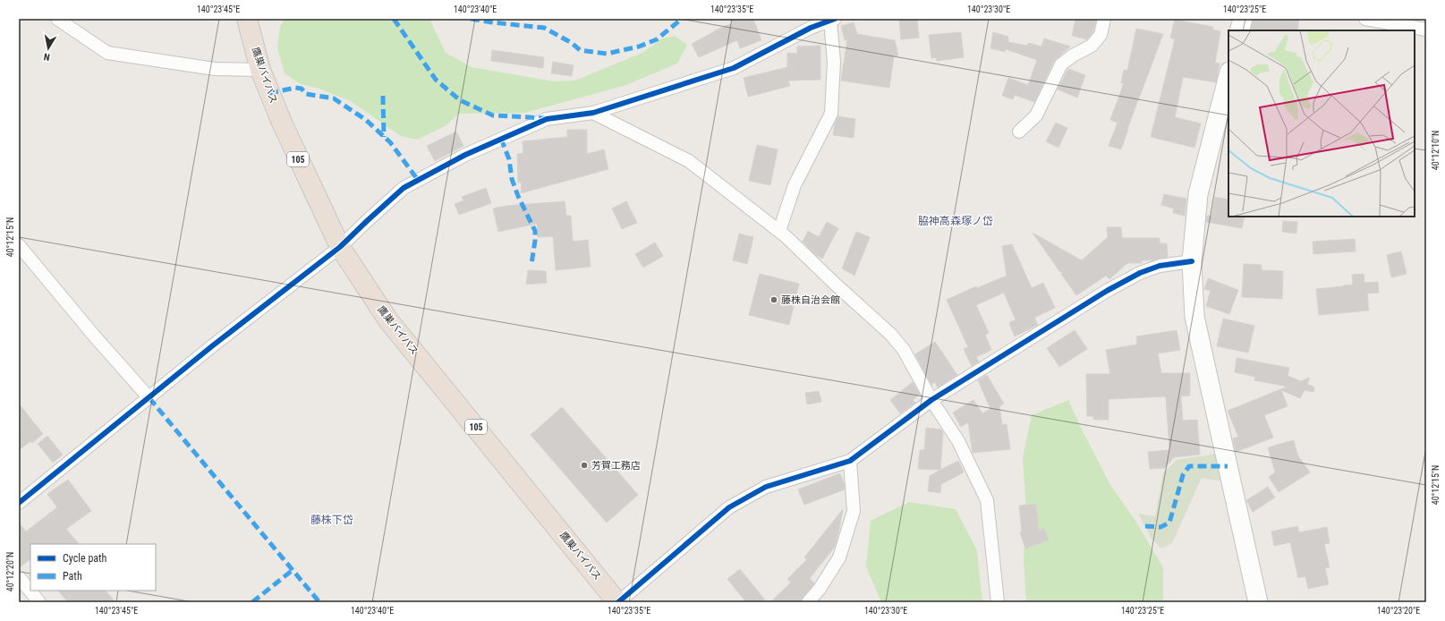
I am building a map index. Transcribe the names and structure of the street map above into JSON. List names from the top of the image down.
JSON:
{
  "streets": {
    "highway": ["鷹巣バイパス", "105"]
  },
  "districts": ["脇神高森塚ノ岱", "藤株下岱"],
  "places": ["藤株自治会館", "芳賀工務店"],
  "legend": ["Cycle path", "Path"],
  "north": "bottom",
  "coordinates": [
    "140°23'45\"E",
    "140°23'40\"E",
    "140°23'35\"E",
    "140°23'30\"E",
    "140°23'25\"E",
    "40°12'10\"N",
    "40°12'15\"N",
    "40°12'20\"N",
    "140°23'20\"E"
  ]
}
